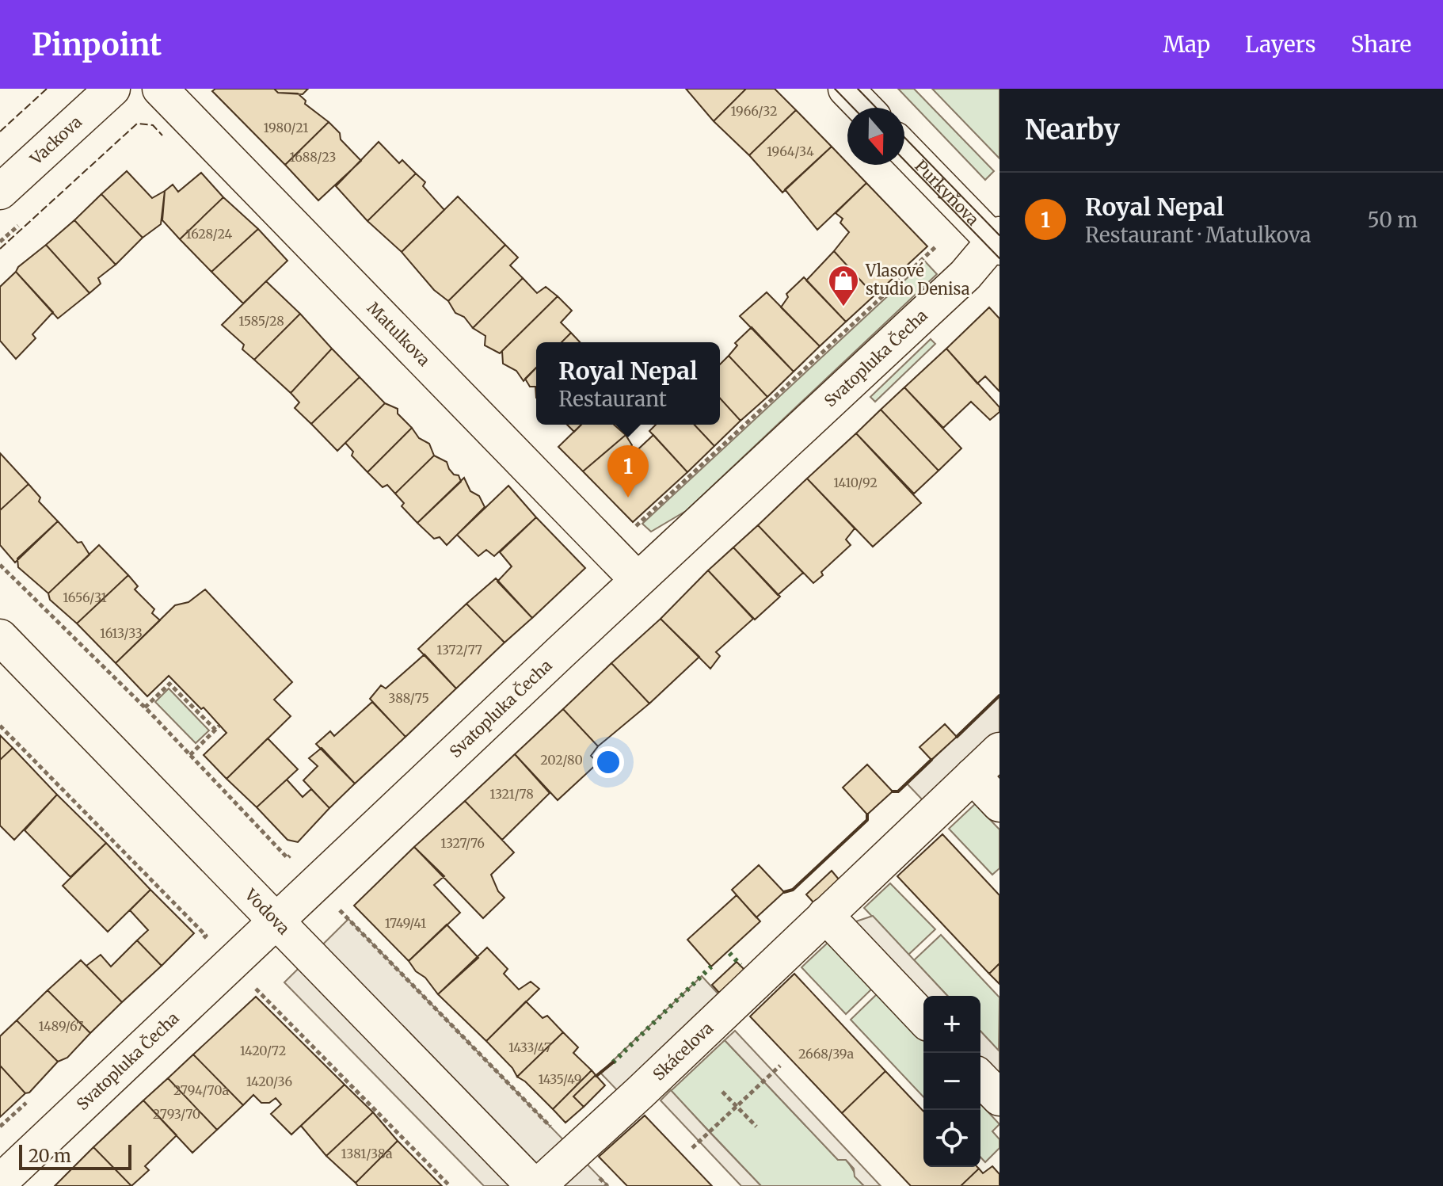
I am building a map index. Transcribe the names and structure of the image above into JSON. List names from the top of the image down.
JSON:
{
  "streets": {
    "street": [
      "Vackova",
      "Purkyňova",
      "Matulkova",
      "Svatopluka Čecha",
      "Vodova",
      "Skácelova"
    ]
  },
  "crossings": [
    ["Purkyňova", "Svatopluka Čecha"],
    ["Matulkova", "Svatopluka Čecha"],
    ["Svatopluka Čecha", "Vodova"],
    ["Vodova", "Skácelova"]
  ],
  "places": {
    "shop": ["Vlasové studio Denisa"]
  },
  "house_numbers": [
    "1966/32",
    "1980/21",
    "1964/34",
    "1688/23",
    "1628/24",
    "1585/28",
    "1410/92",
    "1656/31",
    "1613/33",
    "1372/77",
    "388/75",
    "202/80",
    "1321/78",
    "1327/76",
    "1749/41",
    "1489/67",
    "1433/47",
    "1420/72",
    "2668/39a",
    "1435/49",
    "1420/36",
    "2794/70a",
    "2793/70",
    "1381/38a"
  ],
  "scale_bar": "20 m",
  "north": "bottom",
  "page": {
    "header": "Pinpoint",
    "nav": ["Map", "Layers", "Share"],
    "heading": "Nearby",
    "list": [
      {
        "mark": "1",
        "name": "Royal Nepal",
        "note": "Restaurant · Matulkova",
        "value": "50 m"
      }
    ],
    "popup": ["Royal Nepal", "Restaurant"],
    "pins": "1",
    "map_buttons": ["+", "−"],
    "scale": "20 m"
  }
}
